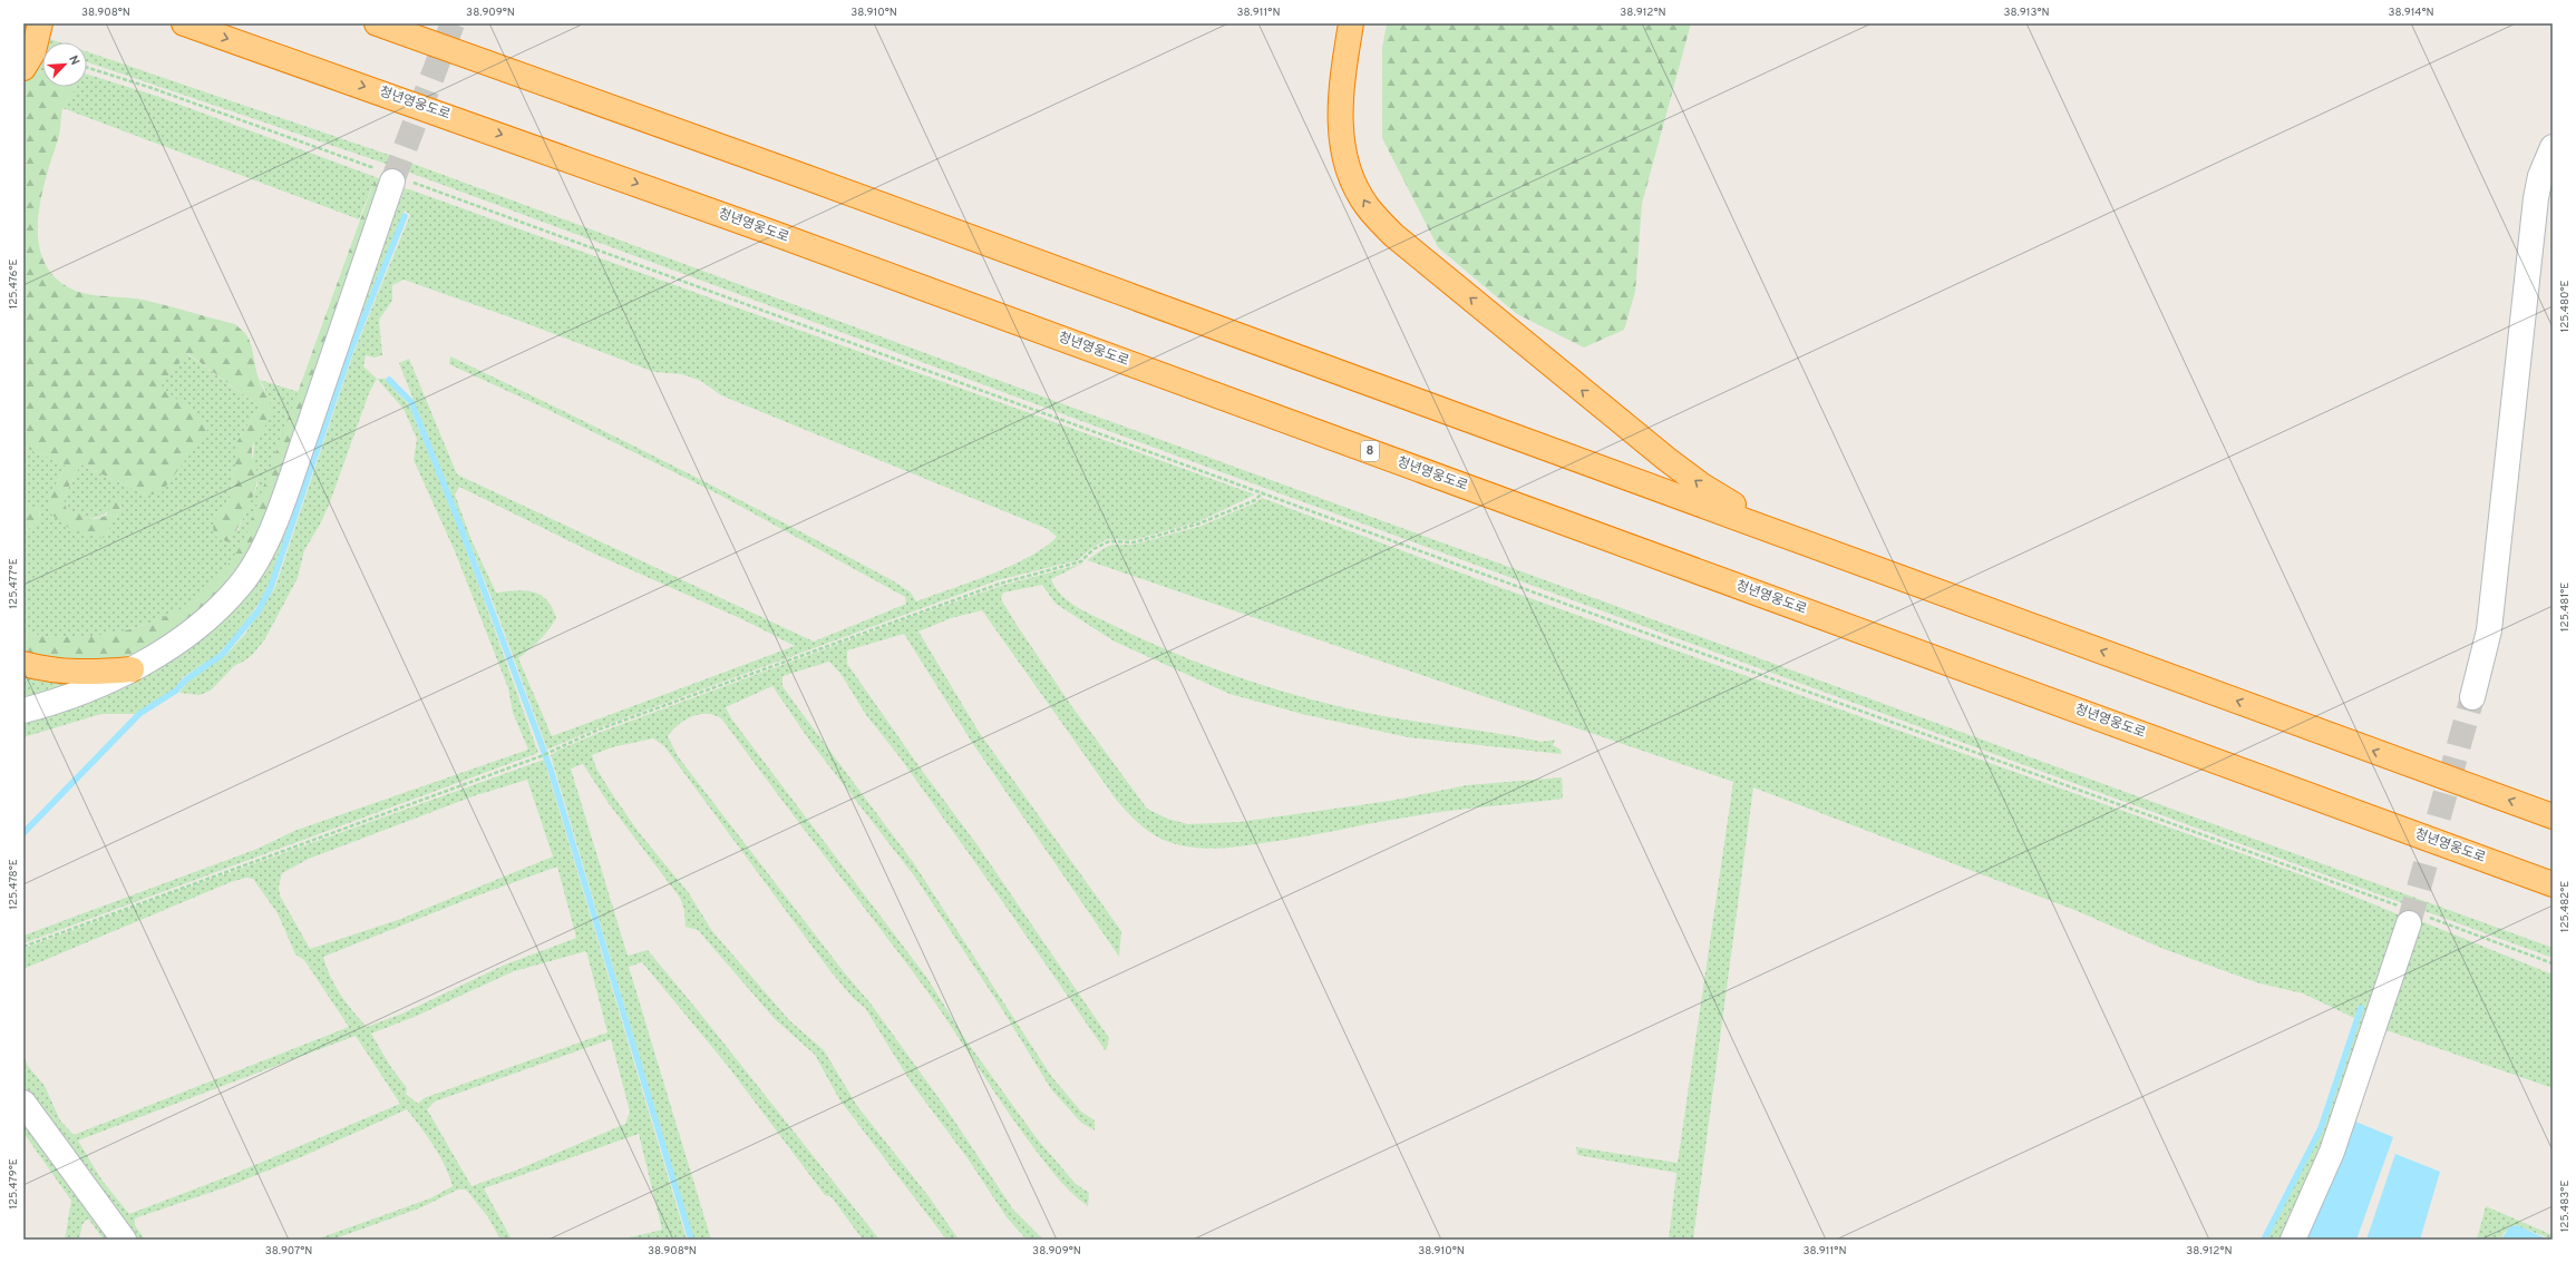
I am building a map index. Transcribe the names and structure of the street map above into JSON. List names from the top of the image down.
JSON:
{
  "streets": {
    "highway": ["청년영웅도로", "8"]
  },
  "north": "top right",
  "coordinates": [
    "38.908°N",
    "38.909°N",
    "38.910°N",
    "38.911°N",
    "38.912°N",
    "38.913°N",
    "38.914°N",
    "125.476°E",
    "125.480°E",
    "125.477°E",
    "125.481°E",
    "125.478°E",
    "125.482°E",
    "125.479°E",
    "125.483°E",
    "38.907°N"
  ]
}
